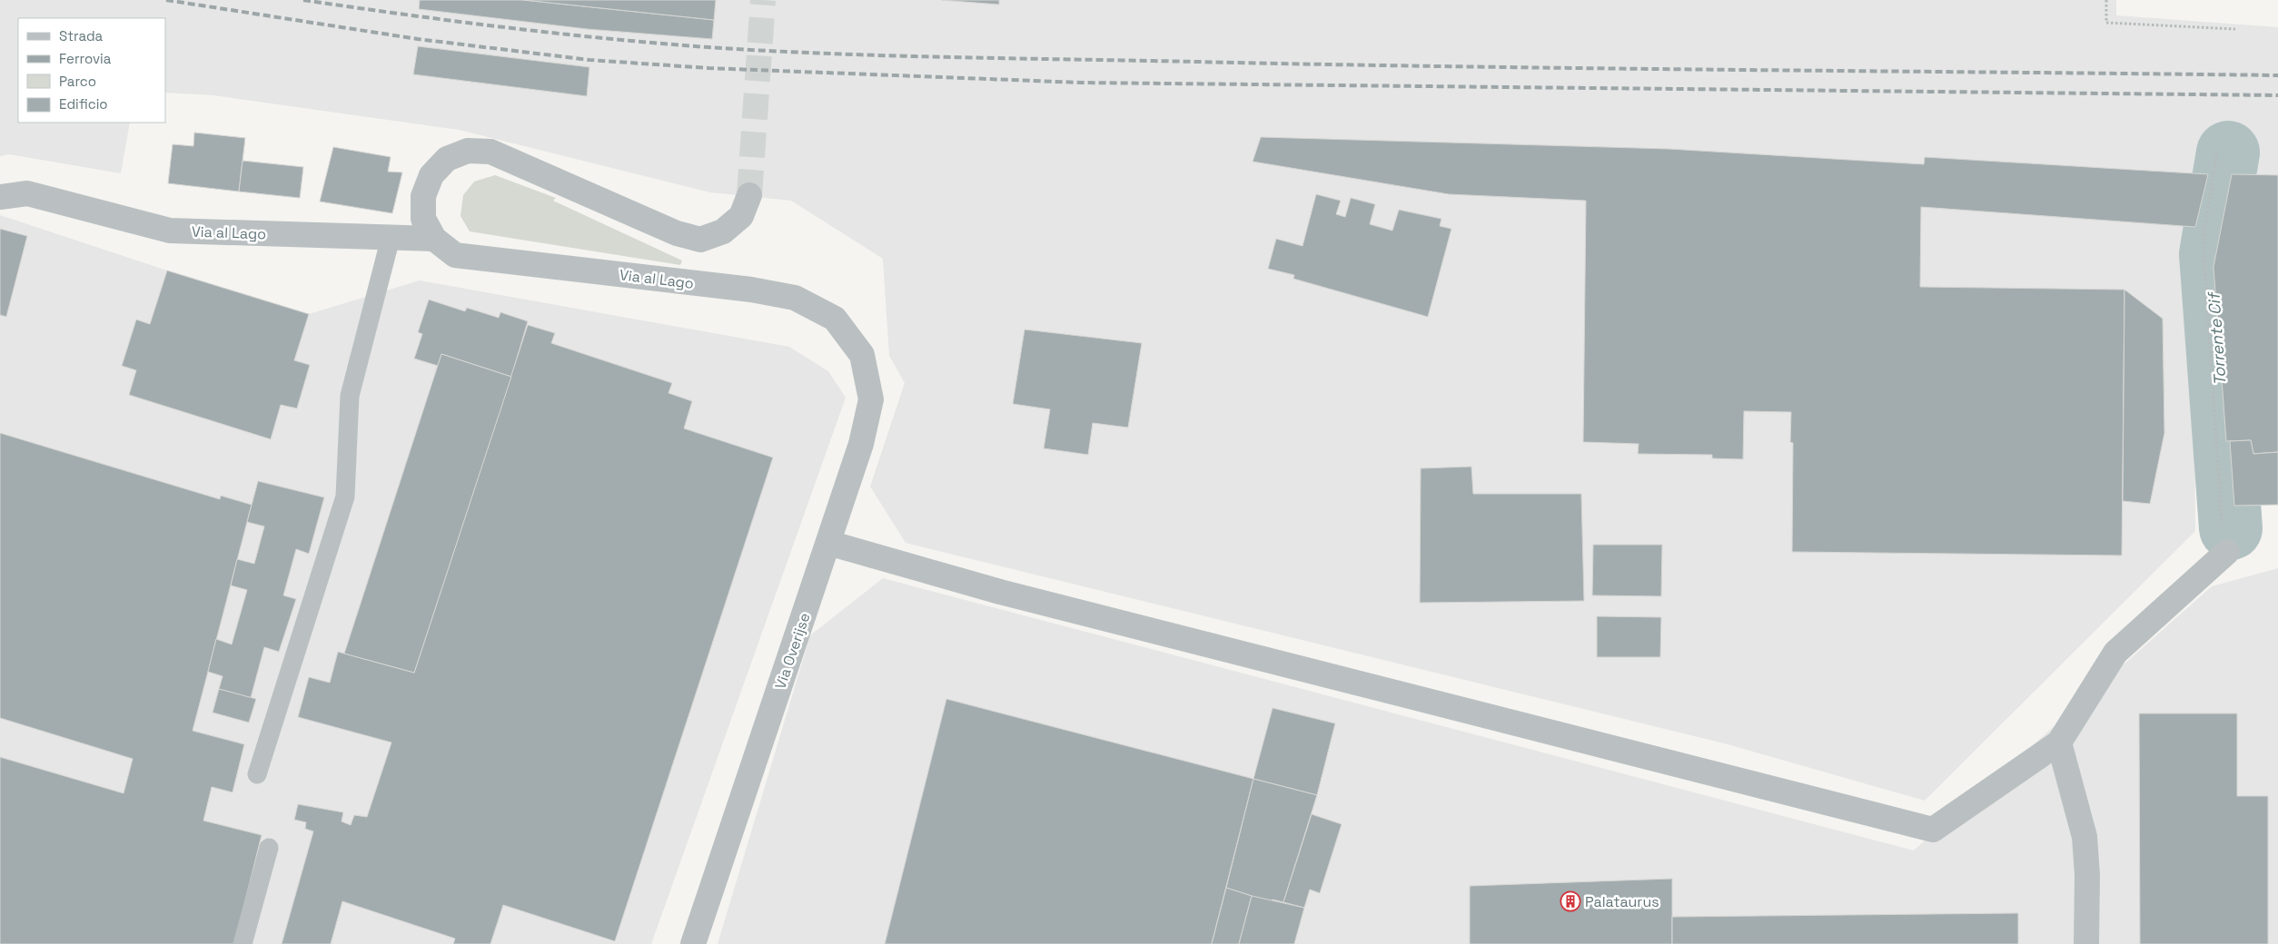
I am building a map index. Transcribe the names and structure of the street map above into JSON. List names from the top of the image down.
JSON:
{
  "streets": {
    "street": ["Via al Lago", "Via Overijse"]
  },
  "crossings": [
    ["Via al Lago", "Via Overijse"]
  ],
  "water": ["Torrente Cif"],
  "places": {
    "building": ["Palataurus"]
  },
  "legend": [
    "Strada",
    "Ferrovia",
    "Parco",
    "Edificio"
  ]
}
